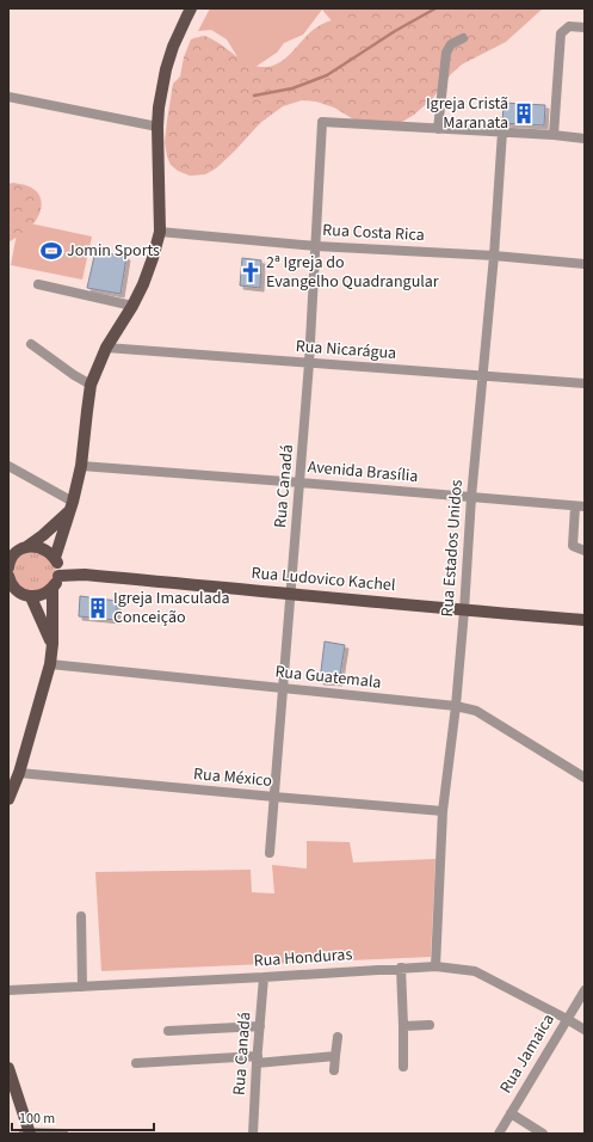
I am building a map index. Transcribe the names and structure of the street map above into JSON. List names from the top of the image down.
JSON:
{
  "streets": {
    "main road": ["Rua Ludovico Kachel"],
    "street": [
      "Rua Costa Rica",
      "Rua Nicarágua",
      "Avenida Brasília",
      "Rua Canadá",
      "Rua Estados Unidos",
      "Rua Guatemala",
      "Rua México",
      "Rua Honduras",
      "Rua Jamaica"
    ]
  },
  "crossings": [
    ["Rua Costa Rica", "Rua Canadá"],
    ["Rua Costa Rica", "Rua Estados Unidos"],
    ["Rua Nicarágua", "Rua Canadá"],
    ["Rua Nicarágua", "Rua Estados Unidos"],
    ["Avenida Brasília", "Rua Canadá"],
    ["Avenida Brasília", "Rua Estados Unidos"],
    ["Rua Canadá", "Rua Ludovico Kachel"],
    ["Rua Canadá", "Rua Guatemala"],
    ["Rua Canadá", "Rua México"],
    ["Rua Canadá", "Rua Honduras"],
    ["Rua Estados Unidos", "Rua Ludovico Kachel"],
    ["Rua Estados Unidos", "Rua Guatemala"],
    ["Rua Estados Unidos", "Rua México"],
    ["Rua Estados Unidos", "Rua Honduras"],
    ["Rua Honduras", "Rua Jamaica"]
  ],
  "places": {
    "building": ["Igreja Cristã Maranata", "Igreja Imaculada Conceição"],
    "sports": ["Jomin Sports"],
    "church": ["2ª Igreja do Evangelho Quadrangular"]
  },
  "scale_bar": "100 m"
}
